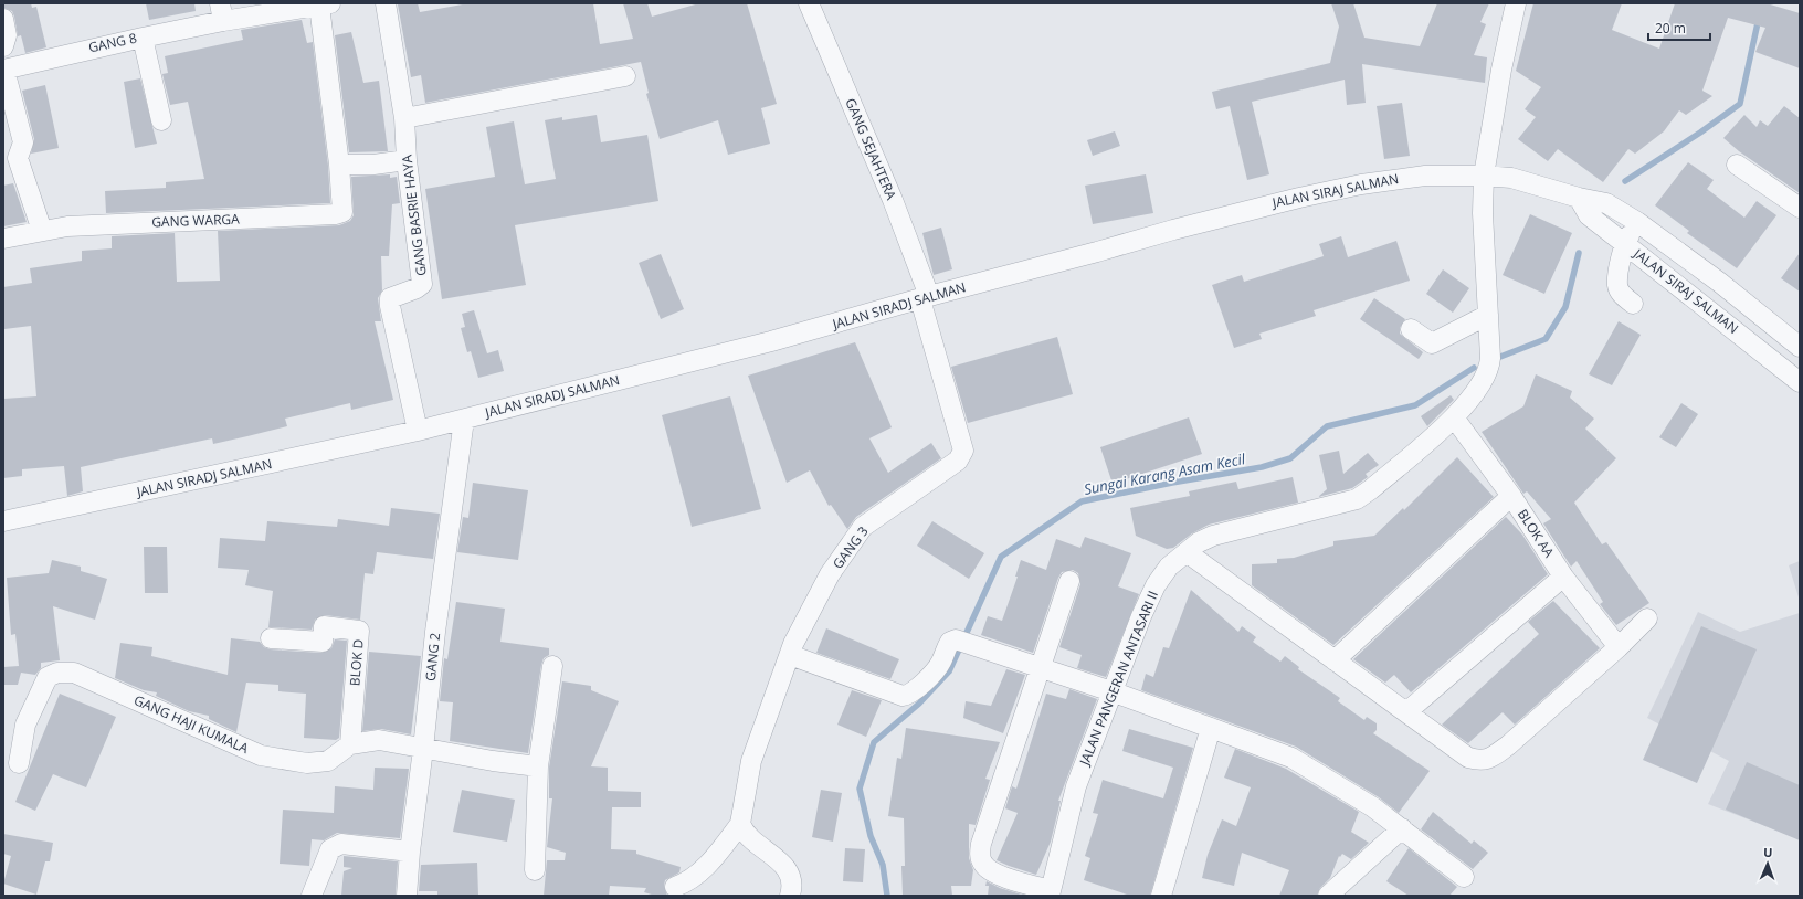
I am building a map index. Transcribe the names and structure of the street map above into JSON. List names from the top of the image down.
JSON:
{
  "streets": {
    "street": [
      "GANG 8",
      "GANG SEJAHTERA",
      "JALAN SIRAJ SALMAN",
      "GANG BASRIE HAYA",
      "GANG WARGA",
      "JALAN SIRADJ SALMAN",
      "BLOK AA",
      "GANG 3",
      "GANG 2",
      "BLOK D",
      "JALAN PANGERAN ANTASARI II",
      "GANG HAJI KUMALA"
    ]
  },
  "crossings": [
    ["GANG SEJAHTERA", "JALAN SIRADJ SALMAN"],
    ["GANG SEJAHTERA", "GANG 3"],
    ["JALAN SIRAJ SALMAN", "JALAN SIRADJ SALMAN"],
    ["JALAN SIRAJ SALMAN", "JALAN PANGERAN ANTASARI II"],
    ["GANG BASRIE HAYA", "JALAN SIRADJ SALMAN"],
    ["JALAN SIRADJ SALMAN", "GANG 3"],
    ["JALAN SIRADJ SALMAN", "GANG 2"],
    ["BLOK AA", "JALAN PANGERAN ANTASARI II"],
    ["GANG 2", "GANG HAJI KUMALA"],
    ["BLOK D", "GANG HAJI KUMALA"]
  ],
  "water": ["Sungai Karang Asam Kecil"],
  "scale_bar": "20 m",
  "north": "top"
}
